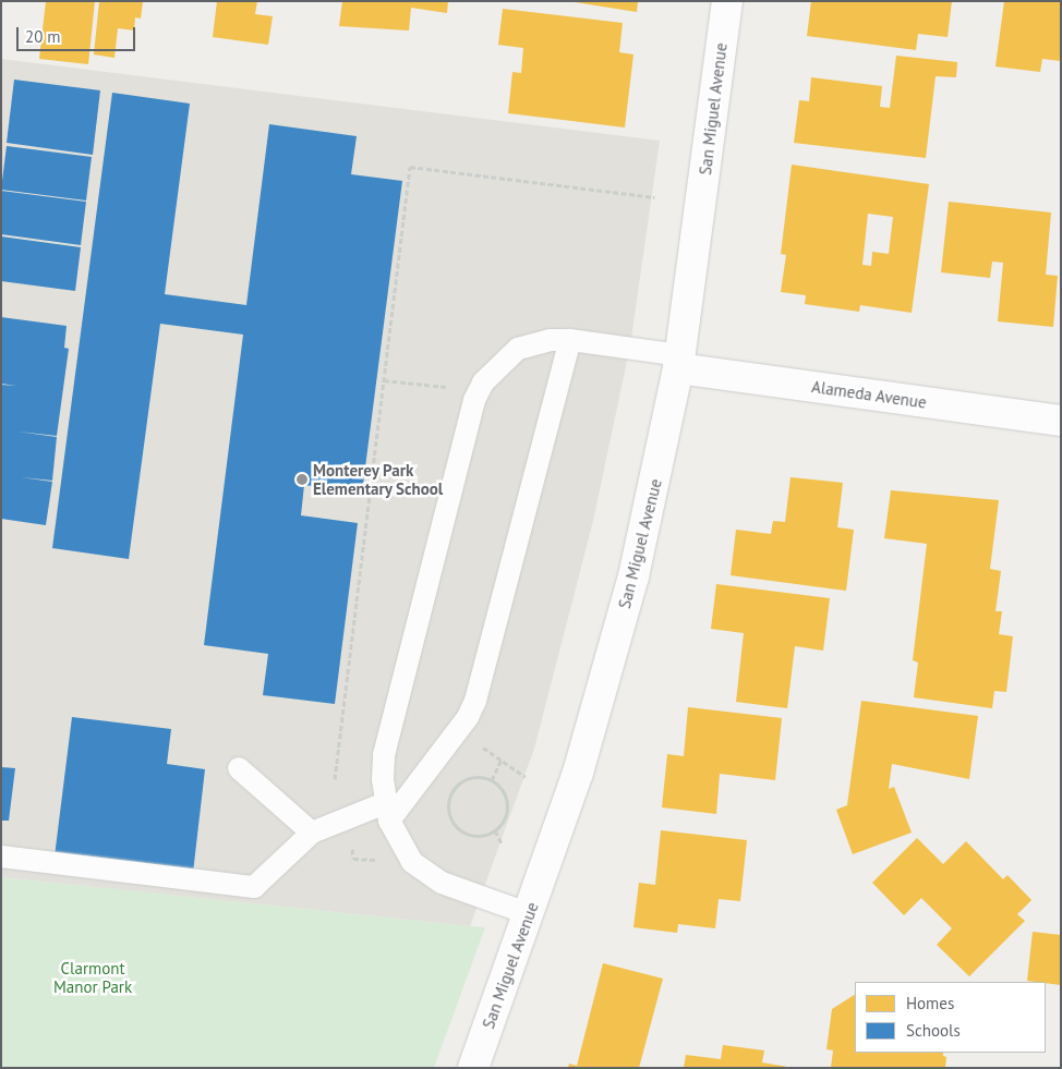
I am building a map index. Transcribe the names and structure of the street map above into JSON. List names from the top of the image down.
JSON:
{
  "streets": {
    "street": ["San Miguel Avenue", "Alameda Avenue"]
  },
  "crossings": [
    ["San Miguel Avenue", "Alameda Avenue"]
  ],
  "parks": ["Clarmont Manor Park"],
  "places": ["Monterey Park Elementary School"],
  "legend": ["Homes", "Schools"],
  "scale_bar": "20 m"
}
